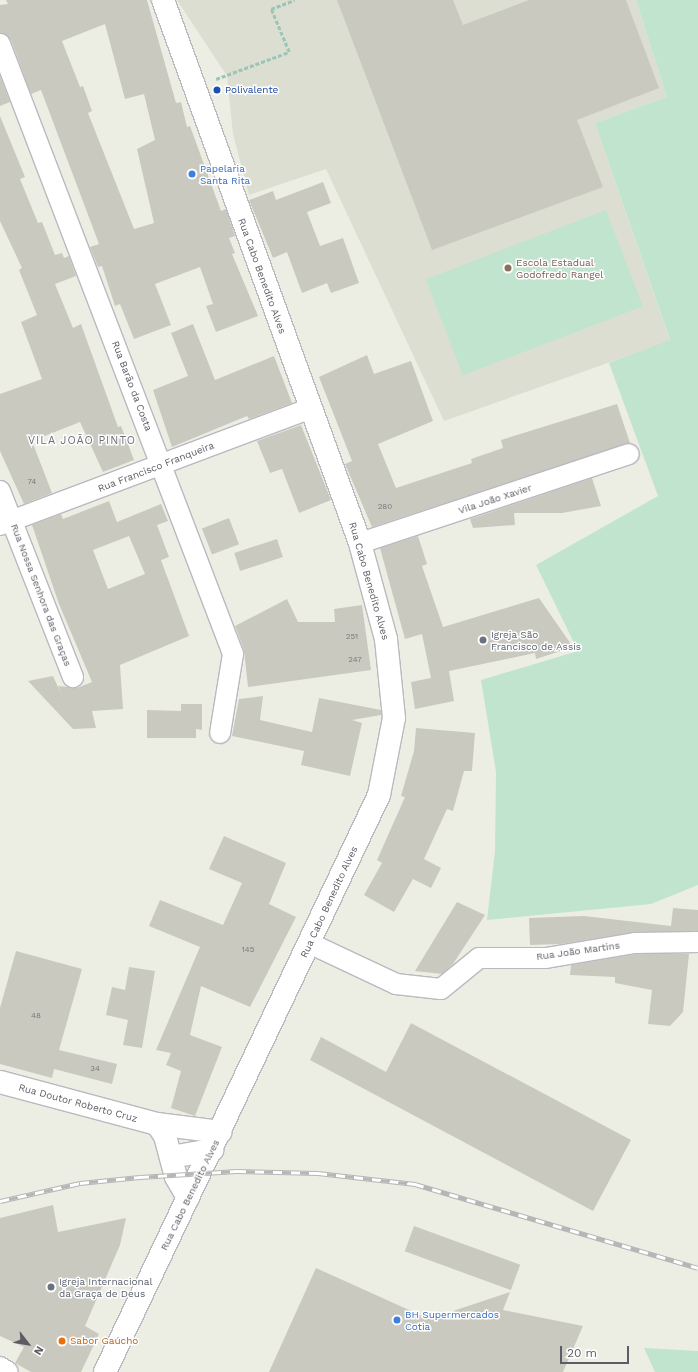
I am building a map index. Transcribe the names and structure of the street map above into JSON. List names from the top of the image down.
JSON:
{
  "streets": {
    "main road": ["Rua Cabo Benedito Alves", "Rua Doutor Roberto Cruz"],
    "street": [
      "Rua Barão da Costa",
      "Rua Francisco Franqueira",
      "Vila João Xavier",
      "Rua Nossa Senhora das Graças",
      "Rua João Martins"
    ]
  },
  "crossings": [
    ["Rua Cabo Benedito Alves", "Rua Francisco Franqueira"],
    ["Rua Cabo Benedito Alves", "Vila João Xavier"],
    ["Rua Cabo Benedito Alves", "Rua João Martins"],
    ["Rua Cabo Benedito Alves", "Rua Doutor Roberto Cruz"],
    ["Rua Barão da Costa", "Rua Francisco Franqueira"],
    ["Rua Francisco Franqueira", "Rua Nossa Senhora das Graças"]
  ],
  "districts": ["VILA JOÃO PINTO"],
  "places": [
    "Polivalente",
    "Papelaria Santa Rita",
    "Escola Estadual Godofredo Rangel",
    "Igreja São Francisco de Assis",
    "Igreja Internacional da Graça de Deus",
    "BH Supermercados Cotia",
    "Sabor Gaúcho"
  ],
  "house_numbers": [
    "74",
    "280",
    "251",
    "247",
    "145",
    "48",
    "34"
  ],
  "scale_bar": "20 m",
  "north": "bottom right"
}
